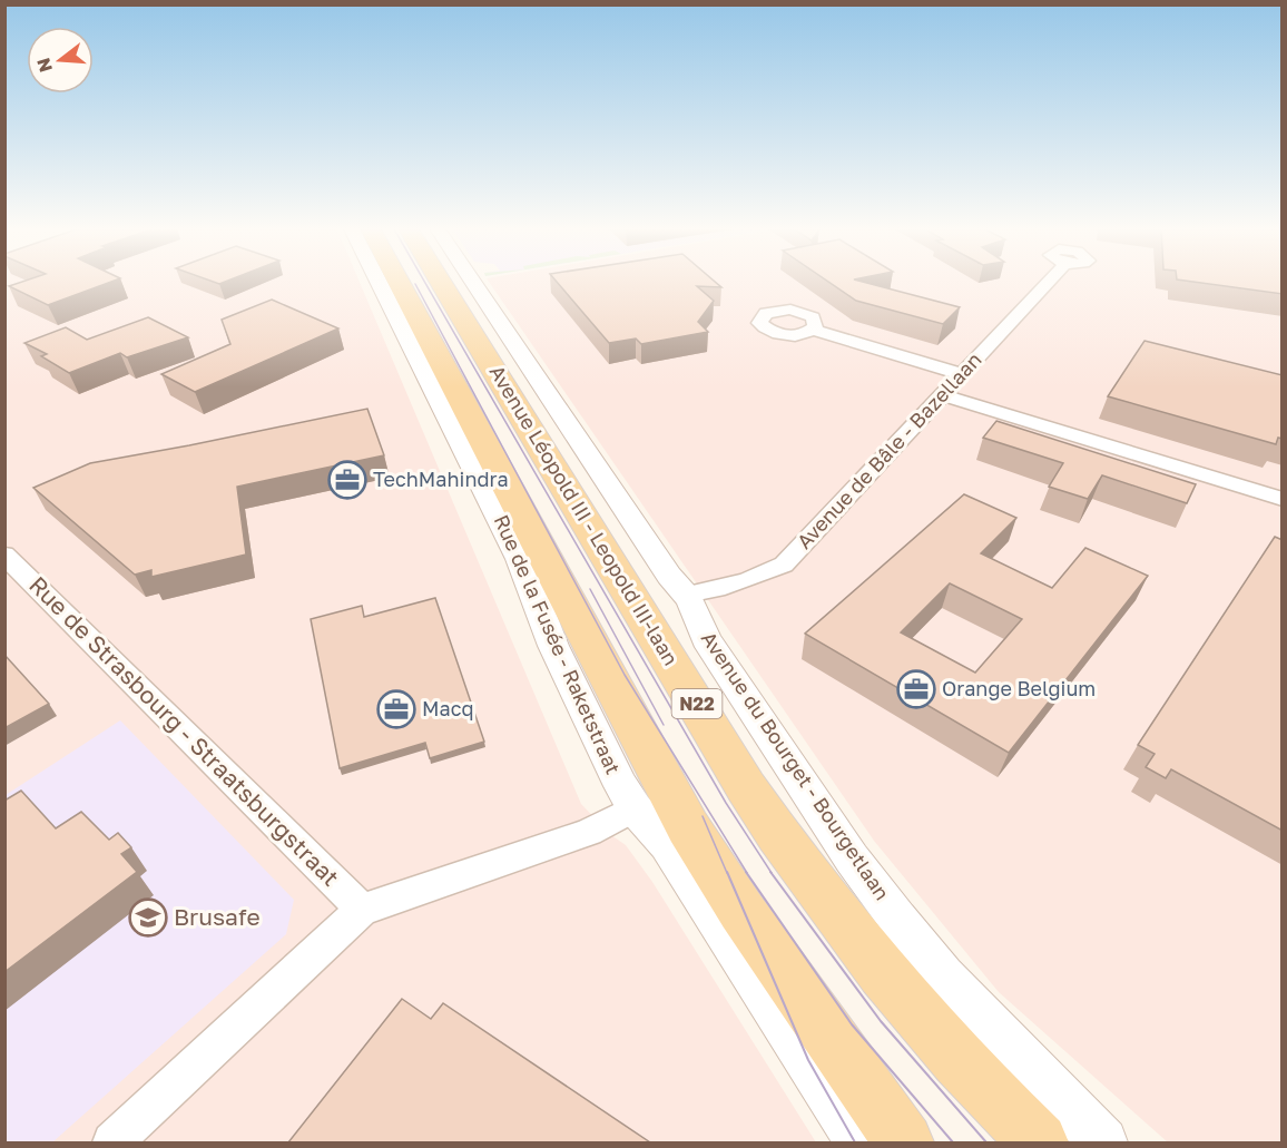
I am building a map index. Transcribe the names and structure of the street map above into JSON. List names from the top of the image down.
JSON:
{
  "streets": {
    "main road": ["Avenue Léopold III - Leopold III-laan", "N22"],
    "street": [
      "Avenue de Bâle - Bazellaan",
      "Rue de la Fusée - Raketstraat",
      "Rue de Strasbourg - Straatsburgstraat",
      "Avenue du Bourget - Bourgetlaan"
    ]
  },
  "crossings": [
    ["Avenue de Bâle - Bazellaan", "Avenue du Bourget - Bourgetlaan"]
  ],
  "places": {
    "office": ["TechMahindra", "Orange Belgium", "Macq"],
    "school or university": ["Brusafe"]
  },
  "north": "left"
}
